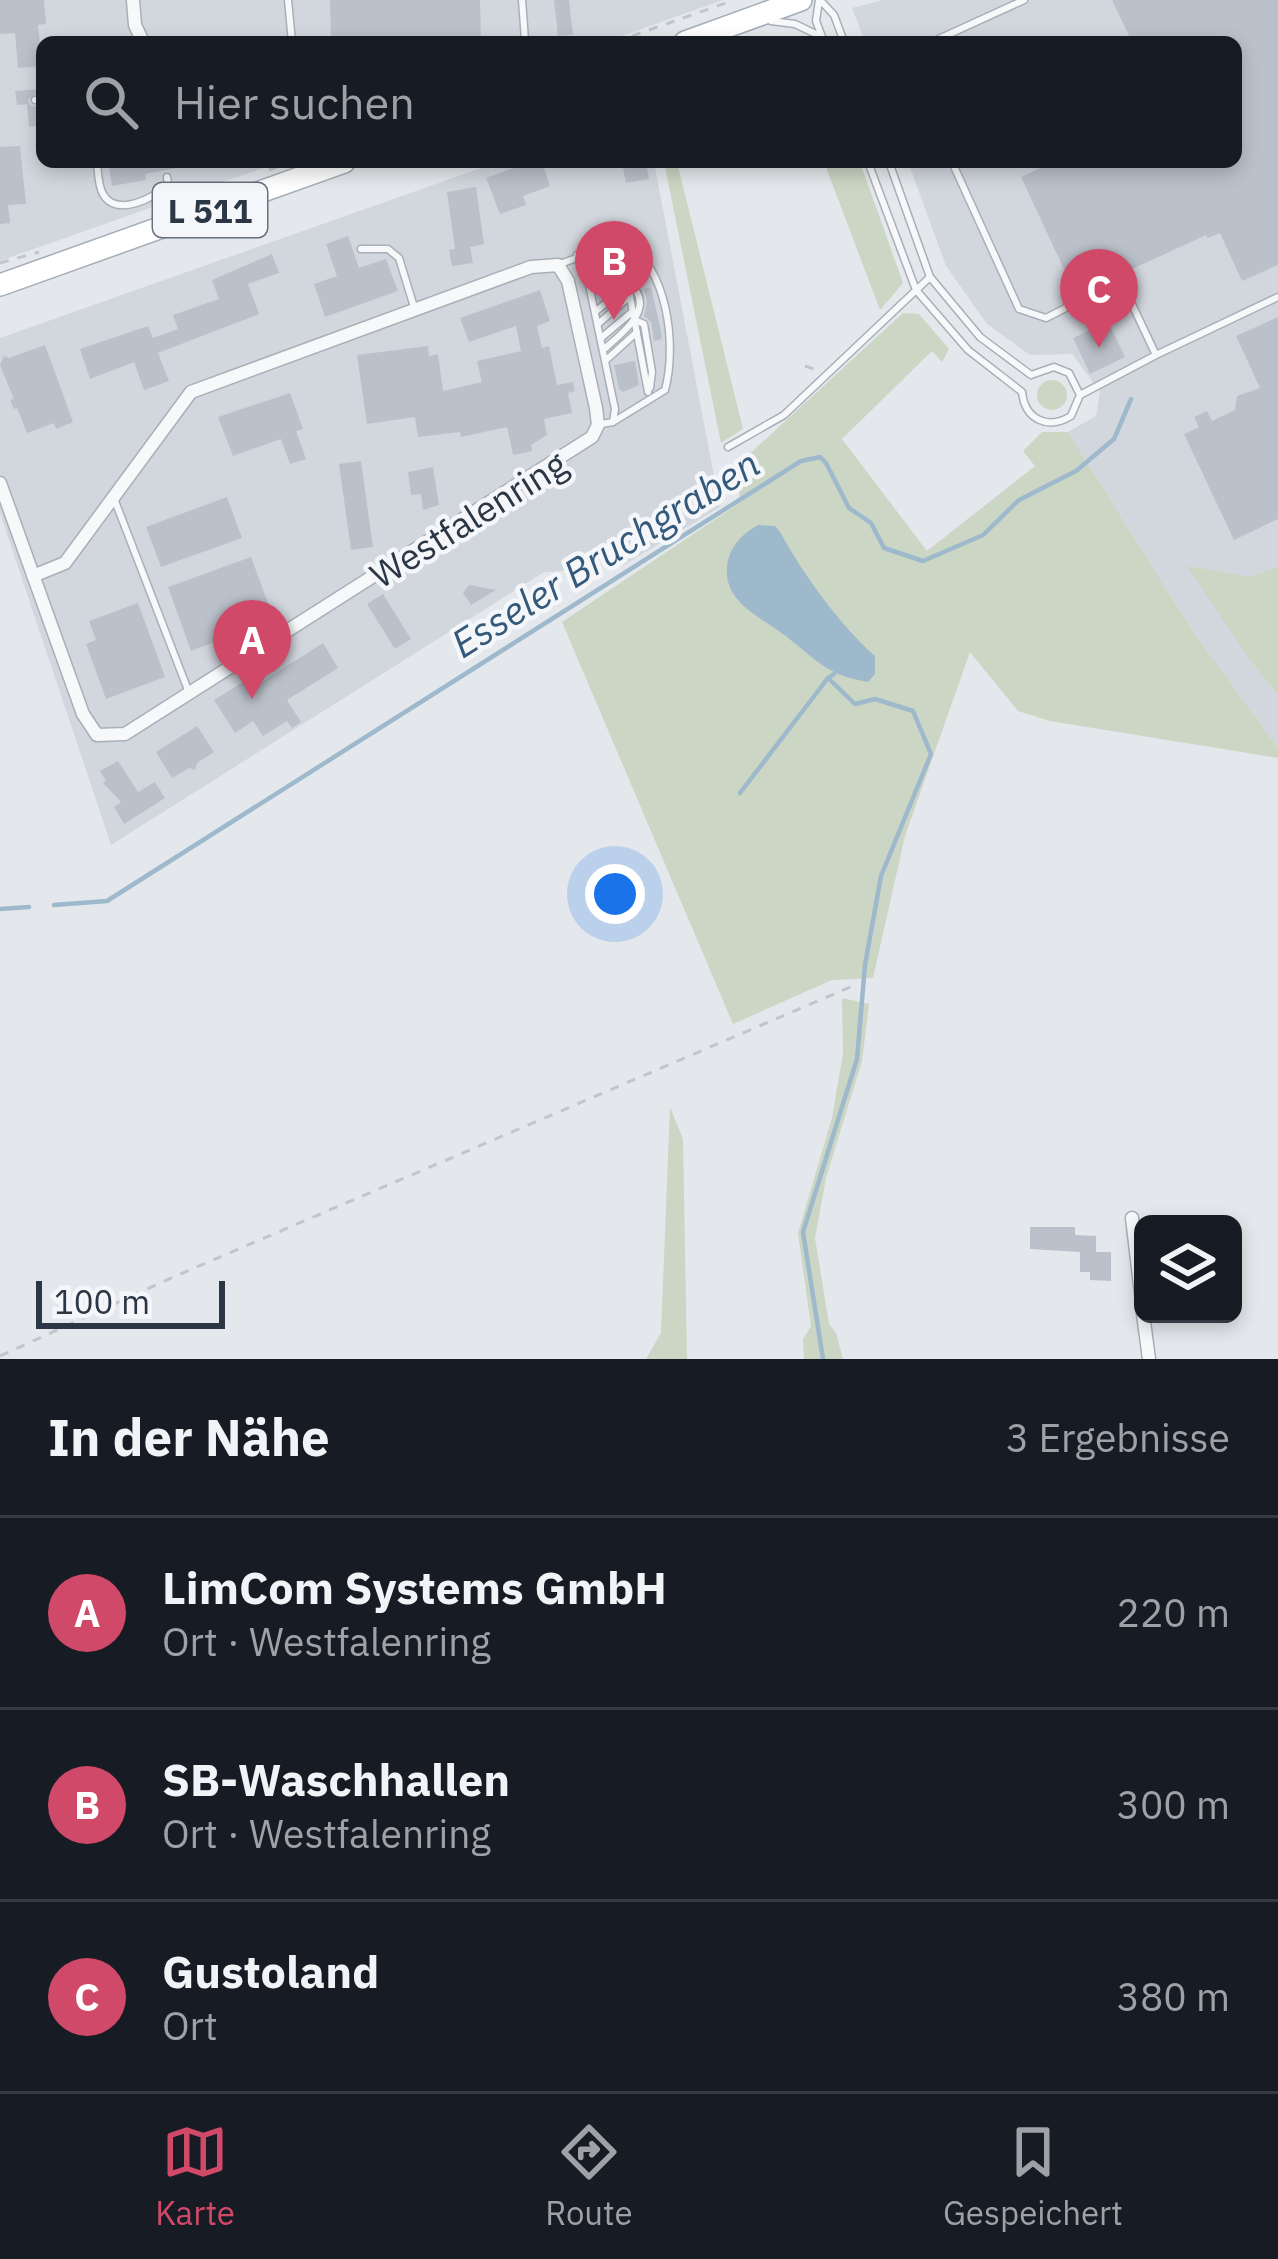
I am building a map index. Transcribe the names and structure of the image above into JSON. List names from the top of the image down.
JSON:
{
  "streets": {
    "main road": ["L 511"],
    "street": ["Westfalenring"]
  },
  "water": ["Esseler Bruchgraben"],
  "scale_bar": "100 m",
  "page": {
    "search": "Hier suchen",
    "pins": ["B", "C", "A"],
    "scale": "100 m",
    "heading": ["In der Nähe", "3 Ergebnisse"],
    "list": [
      {
        "mark": "A",
        "name": "LimCom Systems GmbH",
        "note": "Ort · Westfalenring",
        "value": "220 m"
      },
      {
        "mark": "B",
        "name": "SB-Waschhallen",
        "note": "Ort · Westfalenring",
        "value": "300 m"
      },
      {
        "mark": "C",
        "name": "Gustoland",
        "note": "Ort",
        "value": "380 m"
      }
    ],
    "nav": ["Karte", "Route", "Gespeichert"]
  }
}
